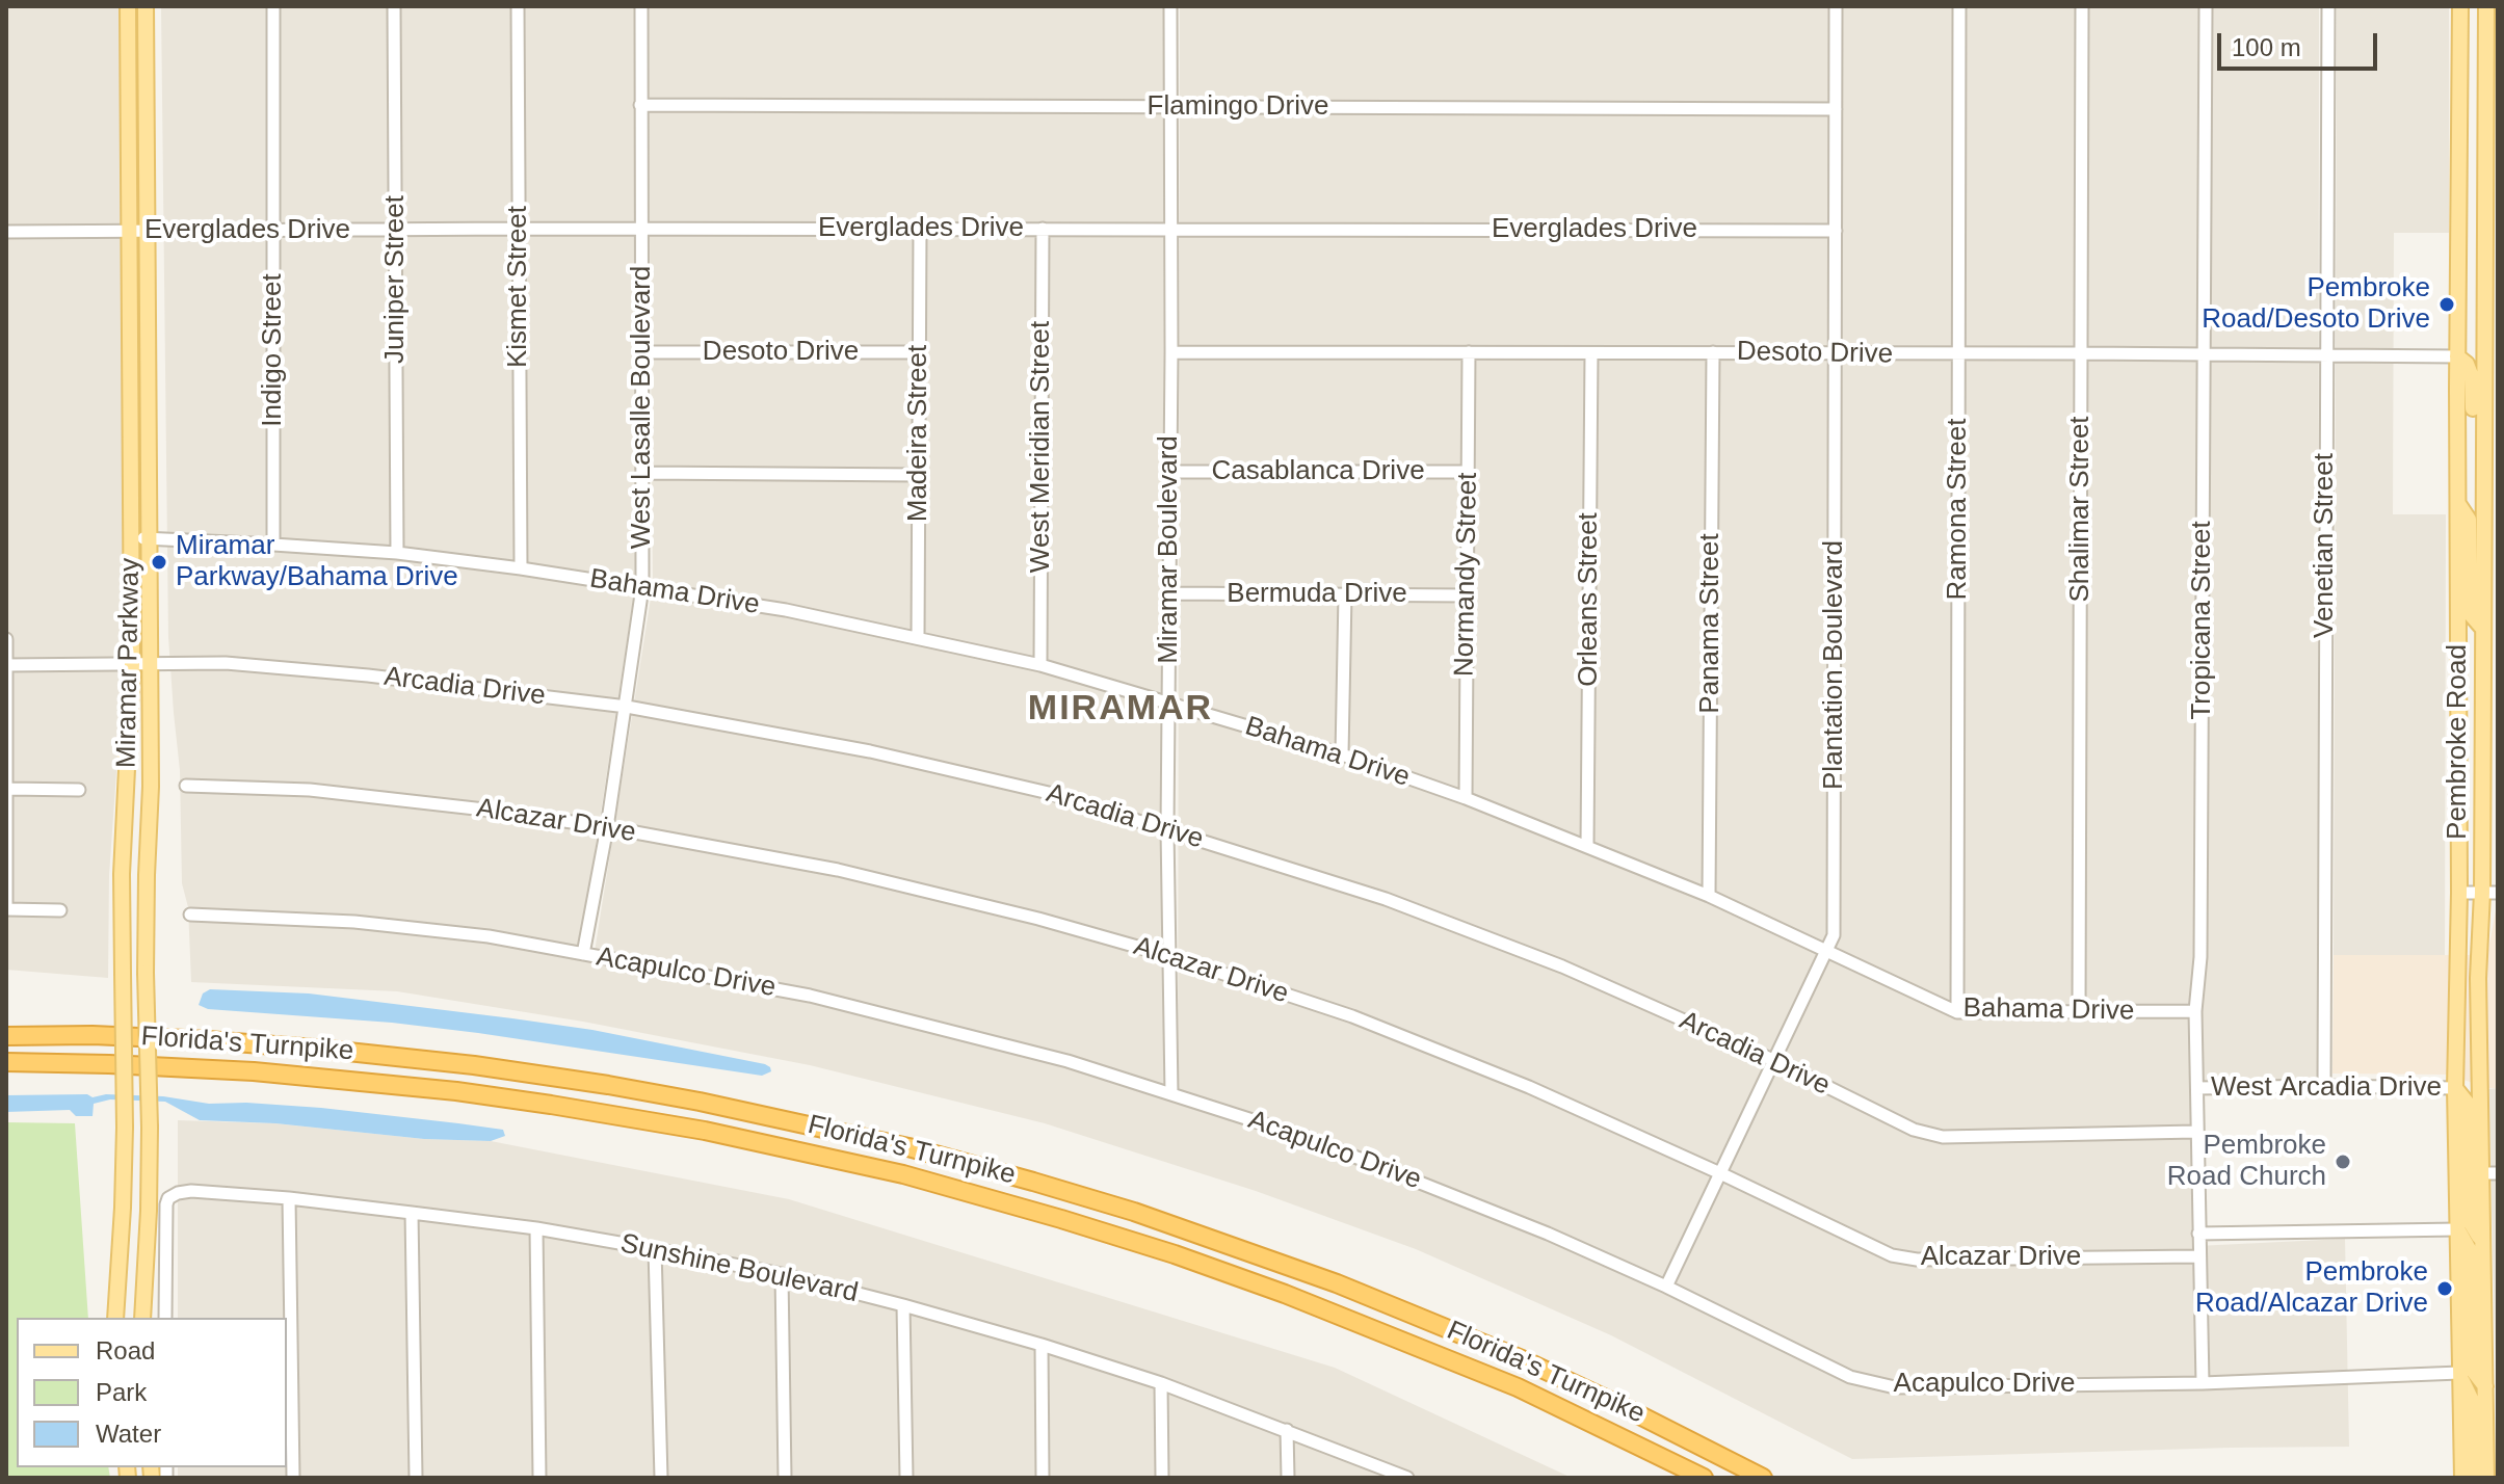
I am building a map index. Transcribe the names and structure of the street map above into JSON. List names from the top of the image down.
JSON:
{
  "streets": {
    "highway": ["Florida's Turnpike"],
    "main road": ["Miramar Parkway", "Pembroke Road"],
    "street": [
      "Flamingo Drive",
      "Everglades Drive",
      "Juniper Street",
      "Kismet Street",
      "Indigo Street",
      "Desoto Drive",
      "West Lasalle Boulevard",
      "Madeira Street",
      "West Meridian Street",
      "Casablanca Drive",
      "Ramona Street",
      "Shalimar Street",
      "Venetian Street",
      "Miramar Boulevard",
      "Normandy Street",
      "Bahama Drive",
      "Bermuda Drive",
      "Orleans Street",
      "Tropicana Street",
      "Panama Street",
      "Plantation Boulevard",
      "Arcadia Drive",
      "Alcazar Drive",
      "Acapulco Drive",
      "West Arcadia Drive",
      "Sunshine Boulevard"
    ]
  },
  "crossings": [
    ["Flamingo Drive", "West Lasalle Boulevard"],
    ["Flamingo Drive", "Miramar Boulevard"],
    ["Flamingo Drive", "Plantation Boulevard"],
    ["Everglades Drive", "Juniper Street"],
    ["Everglades Drive", "Kismet Street"],
    ["Everglades Drive", "Indigo Street"],
    ["Everglades Drive", "West Lasalle Boulevard"],
    ["Everglades Drive", "Madeira Street"],
    ["Everglades Drive", "West Meridian Street"],
    ["Everglades Drive", "Miramar Boulevard"],
    ["Everglades Drive", "Miramar Parkway"],
    ["Everglades Drive", "Plantation Boulevard"],
    ["Juniper Street", "Bahama Drive"],
    ["Kismet Street", "Bahama Drive"],
    ["Indigo Street", "Bahama Drive"],
    ["Desoto Drive", "West Lasalle Boulevard"],
    ["Desoto Drive", "Madeira Street"],
    ["Desoto Drive", "Ramona Street"],
    ["Desoto Drive", "Shalimar Street"],
    ["Desoto Drive", "Venetian Street"],
    ["Desoto Drive", "Miramar Boulevard"],
    ["Desoto Drive", "Normandy Street"],
    ["Desoto Drive", "Orleans Street"],
    ["Desoto Drive", "Tropicana Street"],
    ["Desoto Drive", "Panama Street"],
    ["Desoto Drive", "Plantation Boulevard"],
    ["Desoto Drive", "Pembroke Road"],
    ["West Lasalle Boulevard", "Bahama Drive"],
    ["West Lasalle Boulevard", "Arcadia Drive"],
    ["West Lasalle Boulevard", "Alcazar Drive"],
    ["West Lasalle Boulevard", "Acapulco Drive"],
    ["Madeira Street", "Bahama Drive"],
    ["West Meridian Street", "Bahama Drive"],
    ["Casablanca Drive", "Miramar Boulevard"],
    ["Casablanca Drive", "Normandy Street"],
    ["Ramona Street", "Bahama Drive"],
    ["Shalimar Street", "Bahama Drive"],
    ["Venetian Street", "West Arcadia Drive"],
    ["Miramar Boulevard", "Bahama Drive"],
    ["Miramar Boulevard", "Bermuda Drive"],
    ["Miramar Boulevard", "Arcadia Drive"],
    ["Miramar Boulevard", "Alcazar Drive"],
    ["Miramar Boulevard", "Acapulco Drive"],
    ["Normandy Street", "Bahama Drive"],
    ["Normandy Street", "Bermuda Drive"],
    ["Bahama Drive", "Orleans Street"],
    ["Bahama Drive", "Tropicana Street"],
    ["Bahama Drive", "Panama Street"],
    ["Bahama Drive", "Miramar Parkway"],
    ["Bahama Drive", "Plantation Boulevard"],
    ["Tropicana Street", "Arcadia Drive"],
    ["Tropicana Street", "Alcazar Drive"],
    ["Tropicana Street", "Acapulco Drive"],
    ["Tropicana Street", "West Arcadia Drive"],
    ["Miramar Parkway", "Arcadia Drive"],
    ["Plantation Boulevard", "Arcadia Drive"],
    ["Plantation Boulevard", "Alcazar Drive"],
    ["Plantation Boulevard", "Acapulco Drive"],
    ["Pembroke Road", "Acapulco Drive"],
    ["Pembroke Road", "West Arcadia Drive"]
  ],
  "districts": ["MIRAMAR"],
  "places": [
    "Pembroke Road/Desoto Drive",
    "Miramar Parkway/Bahama Drive",
    "Pembroke Road Church",
    "Pembroke Road/Alcazar Drive"
  ],
  "legend": ["Road", "Park", "Water"],
  "scale_bar": "100 m"
}
